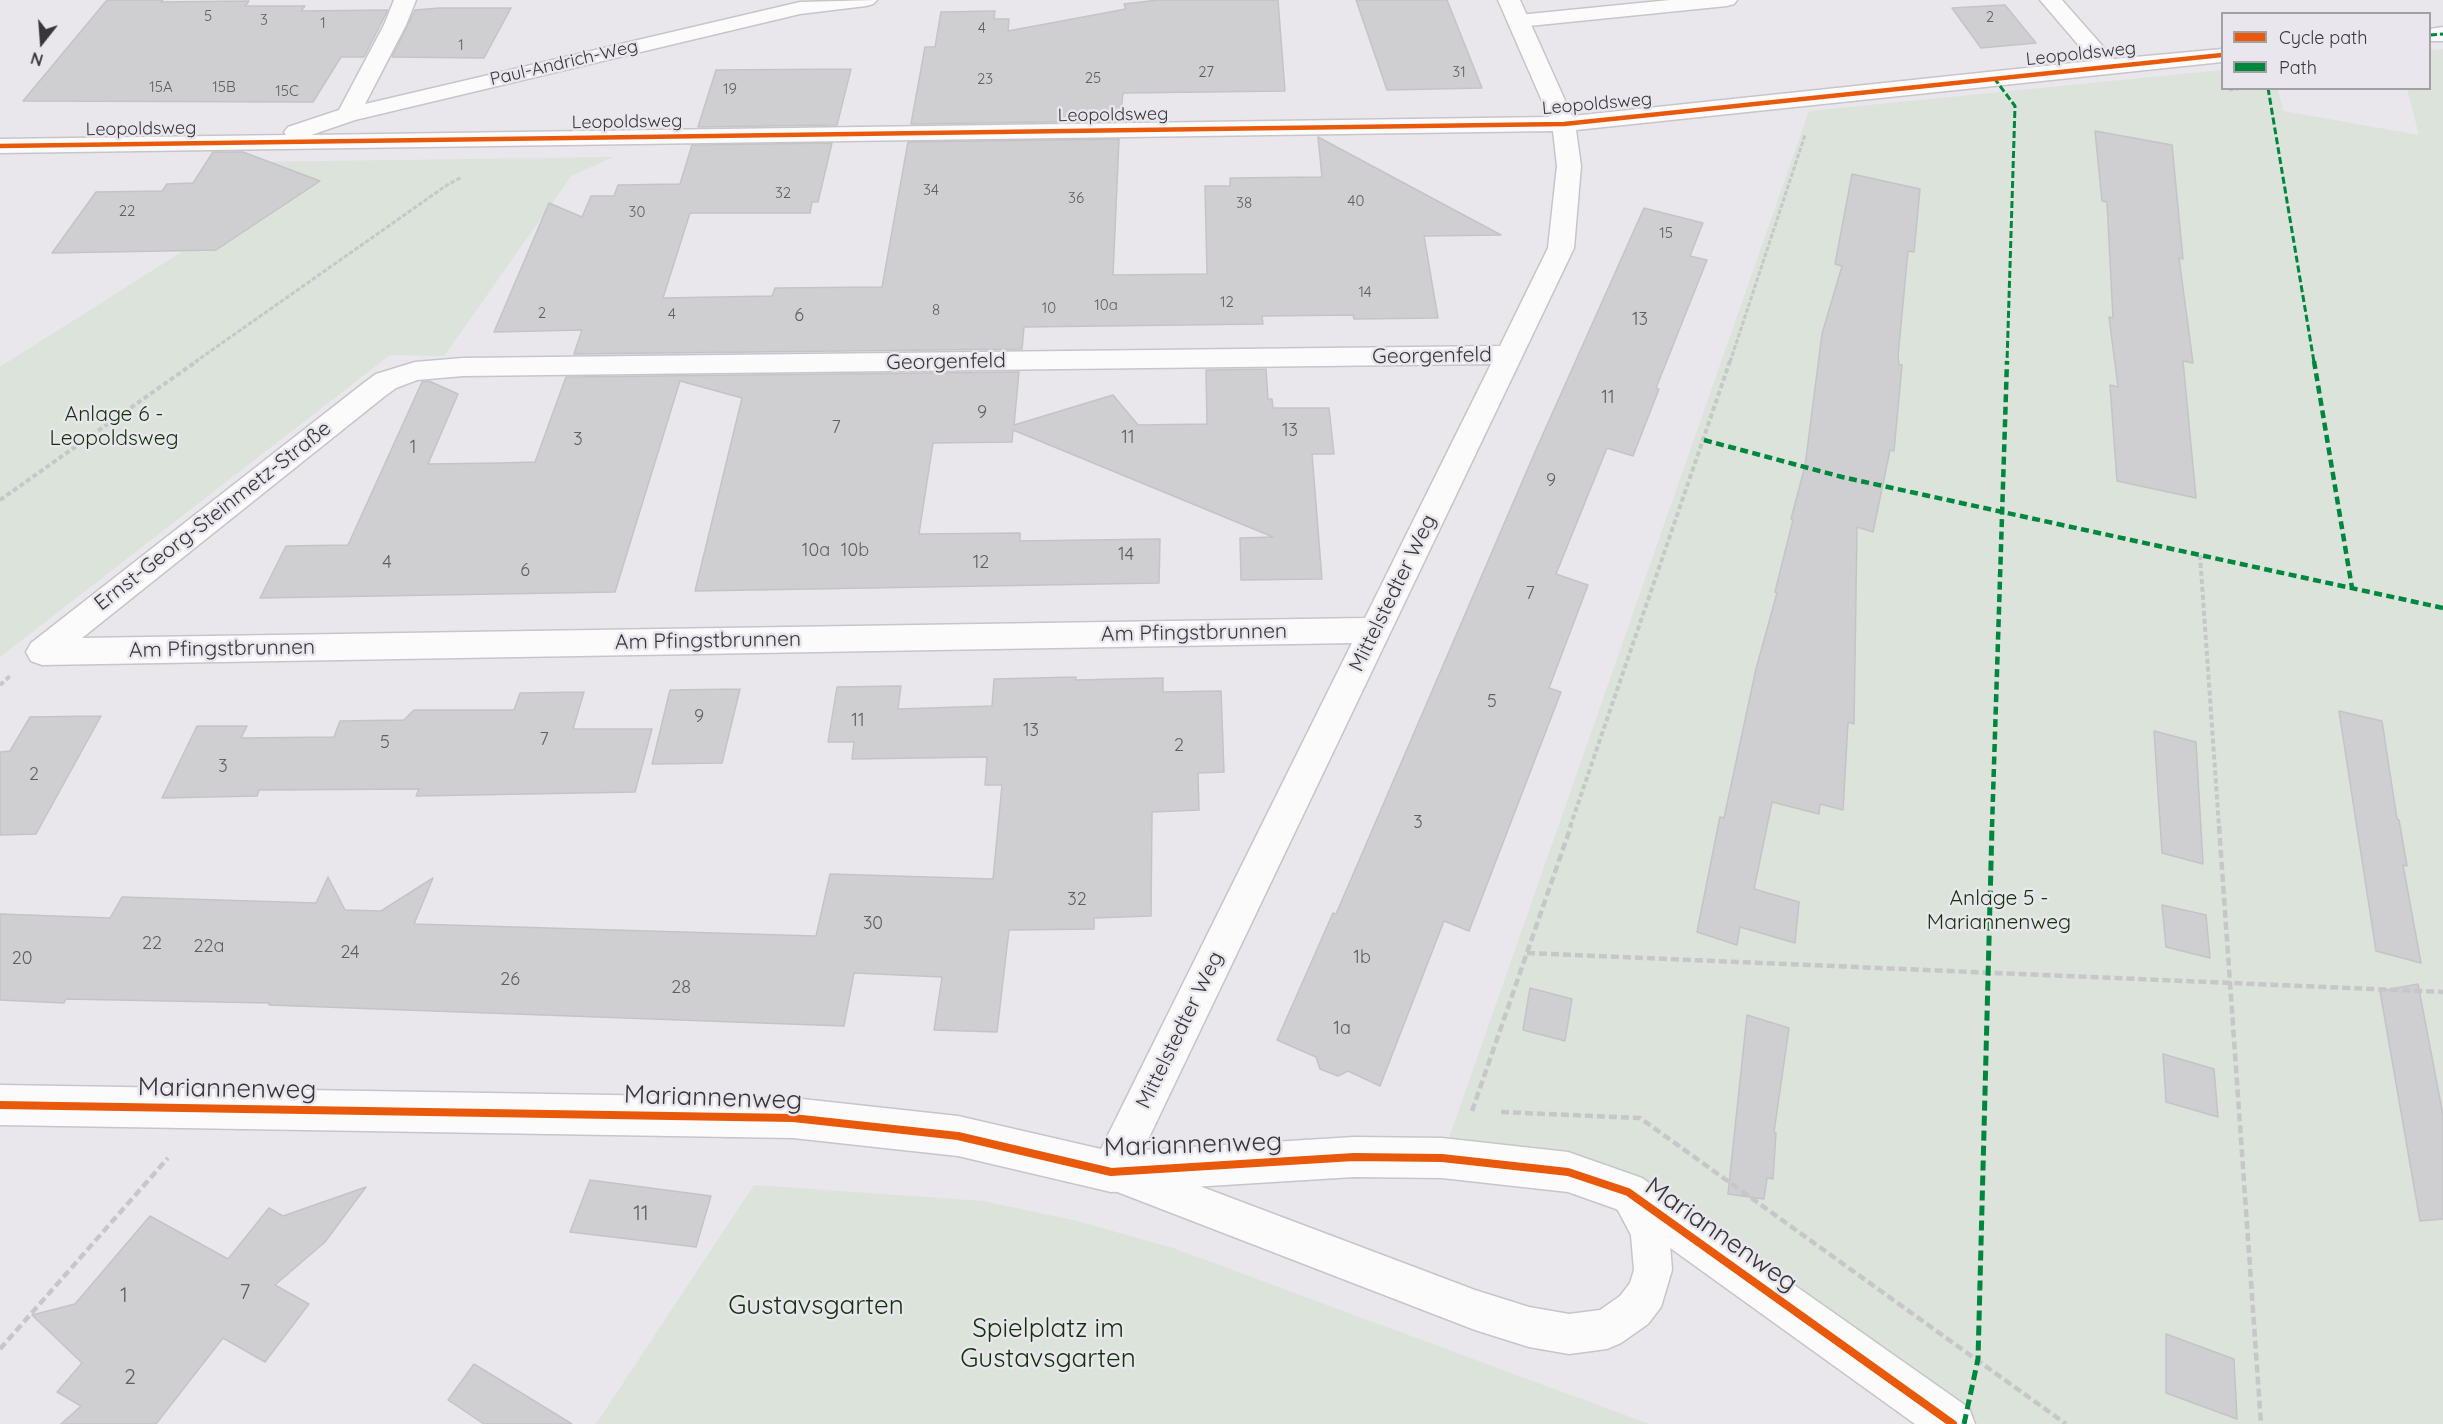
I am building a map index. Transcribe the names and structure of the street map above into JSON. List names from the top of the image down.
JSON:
{
  "streets": {
    "street": [
      "Leopoldsweg",
      "Paul-Andrich-Weg",
      "Georgenfeld",
      "Ernst-Georg-Steinmetz-Straße",
      "Mittelstedter Weg",
      "Am Pfingstbrunnen",
      "Mariannenweg"
    ]
  },
  "crossings": [
    ["Leopoldsweg", "Paul-Andrich-Weg"],
    ["Leopoldsweg", "Mittelstedter Weg"],
    ["Georgenfeld", "Ernst-Georg-Steinmetz-Straße"],
    ["Georgenfeld", "Mittelstedter Weg"],
    ["Ernst-Georg-Steinmetz-Straße", "Am Pfingstbrunnen"],
    ["Mittelstedter Weg", "Am Pfingstbrunnen"],
    ["Mittelstedter Weg", "Mariannenweg"]
  ],
  "parks": [
    "Anlage 6 - Leopoldsweg",
    "Anlage 5 - Mariannenweg",
    "Gustavsgarten",
    "Spielplatz im Gustavsgarten"
  ],
  "house_numbers": [
    "5",
    "2",
    "3",
    "1",
    "4",
    "1",
    "27",
    "31",
    "25",
    "23",
    "15A",
    "15B",
    "19",
    "15C",
    "34",
    "32",
    "36",
    "40",
    "38",
    "22",
    "30",
    "15",
    "14",
    "12",
    "10a",
    "10",
    "8",
    "2",
    "4",
    "6",
    "13",
    "11",
    "9",
    "7",
    "13",
    "11",
    "3",
    "1",
    "9",
    "10a",
    "10b",
    "14",
    "4",
    "12",
    "6",
    "7",
    "5",
    "9",
    "11",
    "13",
    "7",
    "5",
    "2",
    "3",
    "2",
    "3",
    "32",
    "30",
    "22",
    "22a",
    "24",
    "1b",
    "20",
    "26",
    "28",
    "1a",
    "11",
    "7",
    "1",
    "2"
  ],
  "legend": ["Cycle path", "Path"],
  "north": "bottom"
}
